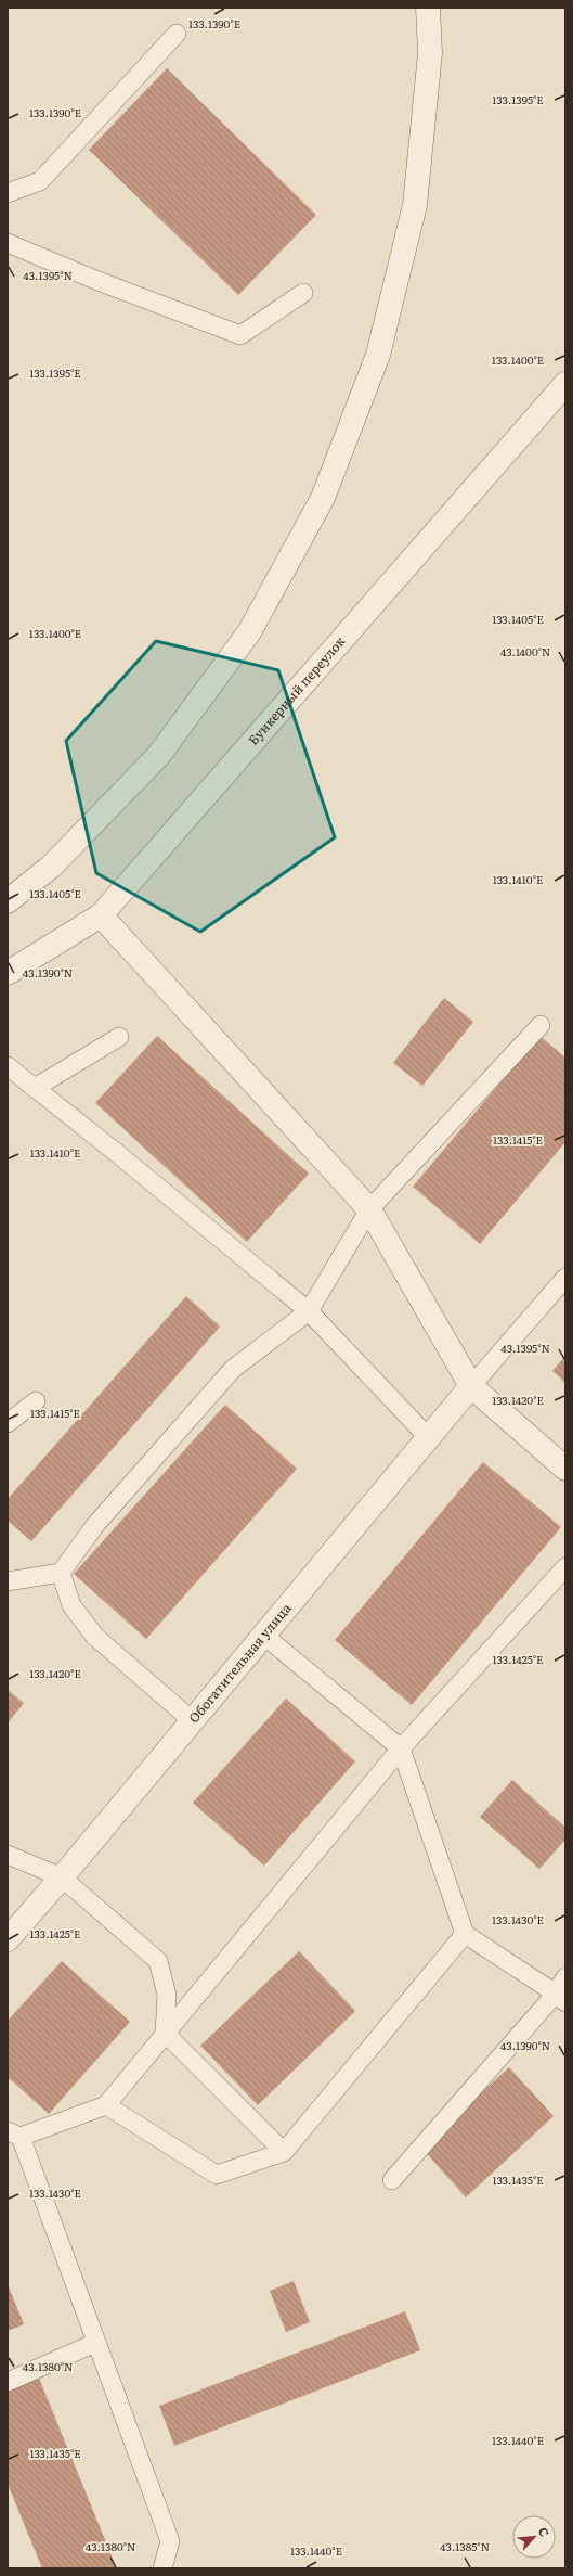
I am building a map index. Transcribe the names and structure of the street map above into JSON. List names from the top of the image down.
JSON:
{
  "streets": {
    "street": ["Бункерный переулок", "Обогатительная улица"]
  },
  "north": "top right",
  "coordinates": [
    "133.1390°E",
    "133.1395°E",
    "43.1395°N",
    "133.1400°E",
    "133.1405°E",
    "43.1400°N",
    "133.1410°E",
    "43.1390°N",
    "133.1415°E",
    "133.1420°E",
    "133.1425°E",
    "133.1430°E",
    "133.1435°E",
    "43.1380°N",
    "133.1440°E",
    "43.1385°N"
  ]
}
